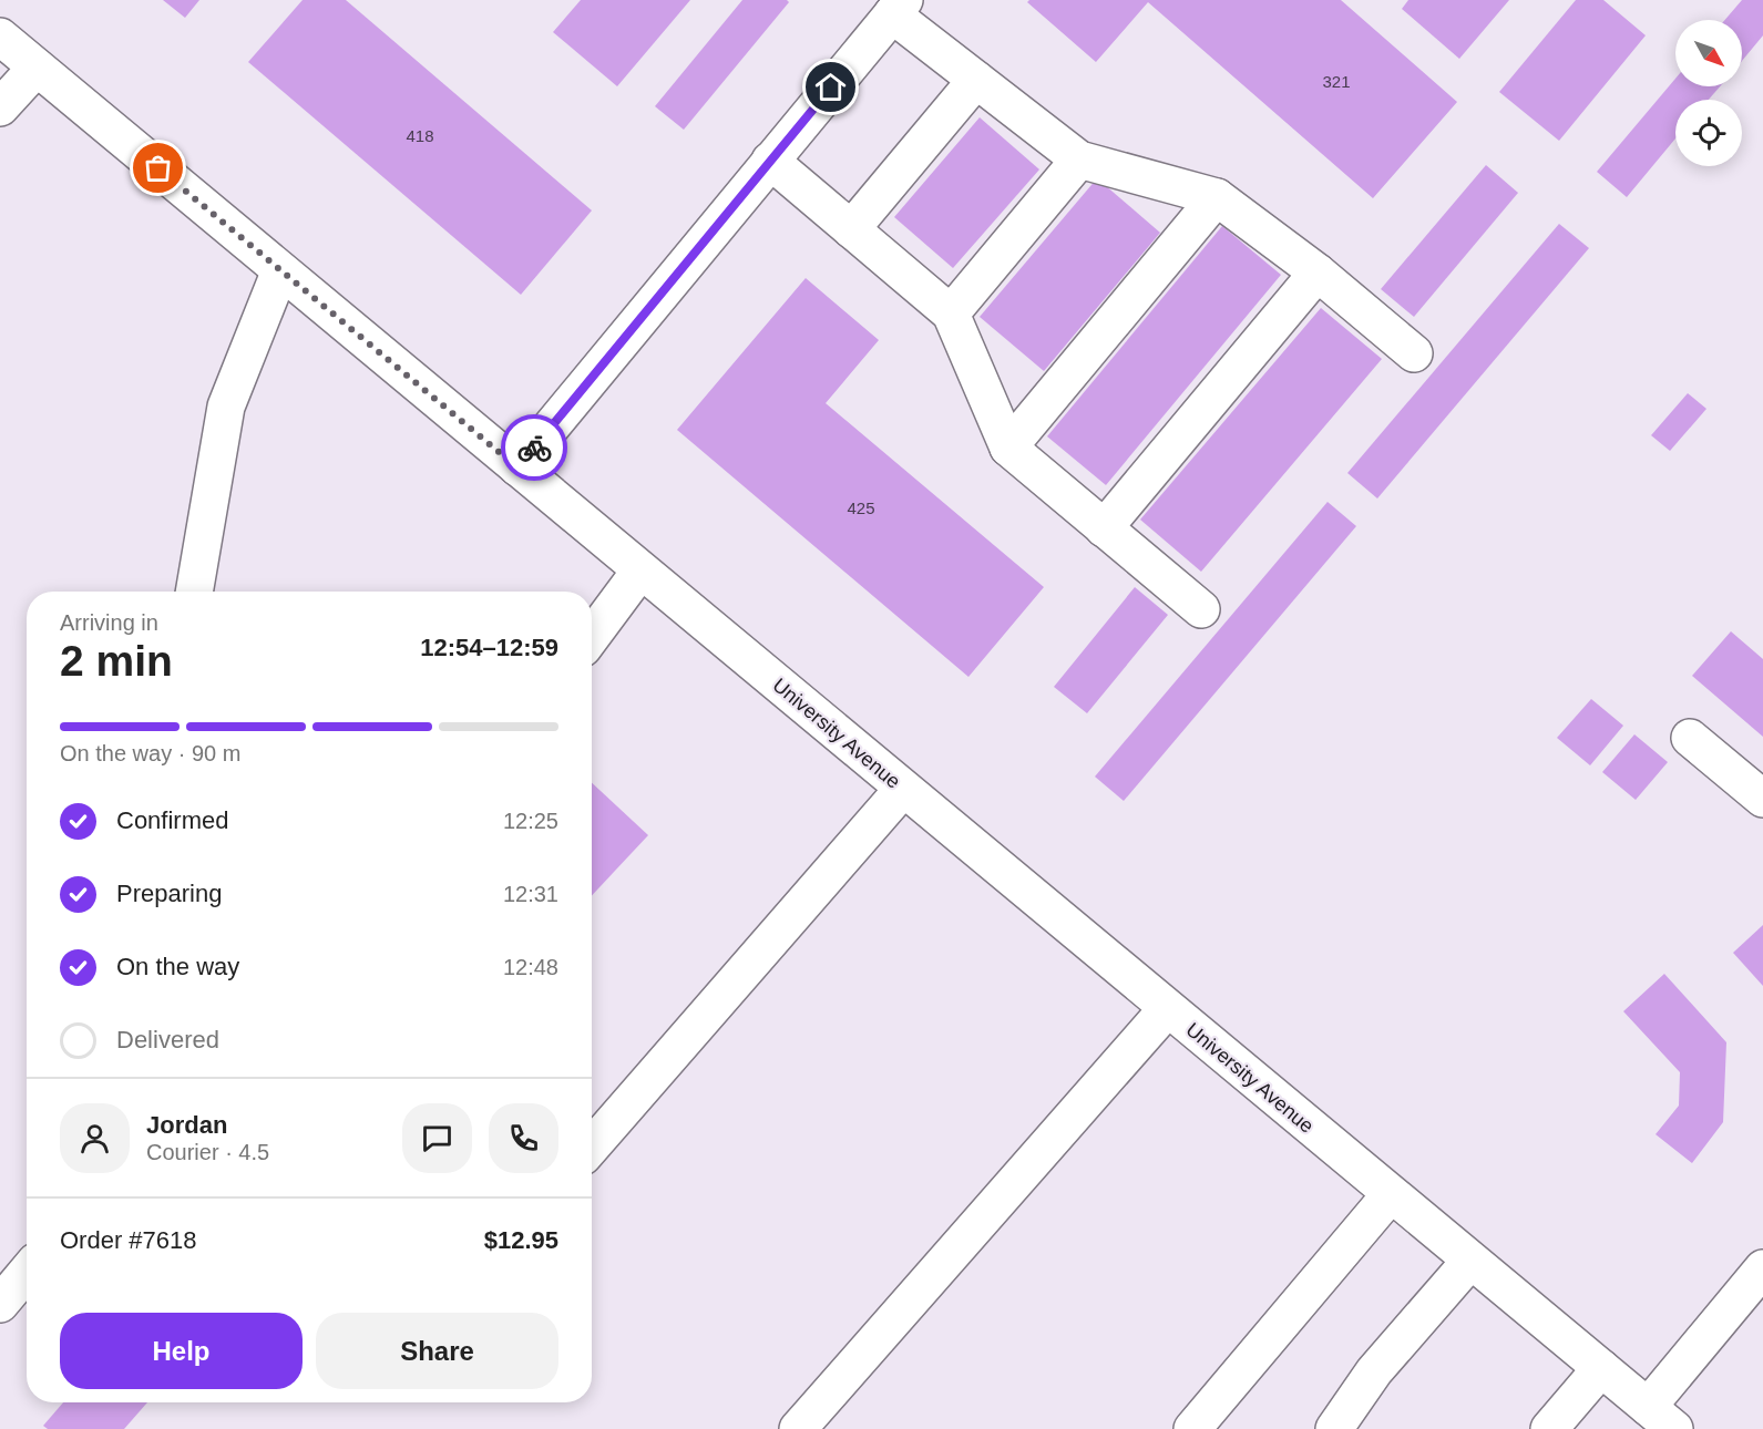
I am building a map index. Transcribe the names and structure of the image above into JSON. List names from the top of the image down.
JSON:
{
  "streets": {
    "street": ["University Avenue"]
  },
  "house_numbers": ["321", "418", "425"],
  "north": "bottom right",
  "page": {
    "heading": ["2 min", "Arriving in", "12:54–12:59"],
    "panel": [
      "Jordan",
      "Courier · 4.5",
      "Order #7618",
      "$12.95"
    ],
    "bar": "On the way · 90 m",
    "list": [
      ["Confirmed", "12:25"],
      ["Preparing", "12:31"],
      ["On the way", "12:48"],
      "Delivered"
    ],
    "buttons": ["Help", "Share"]
  }
}
